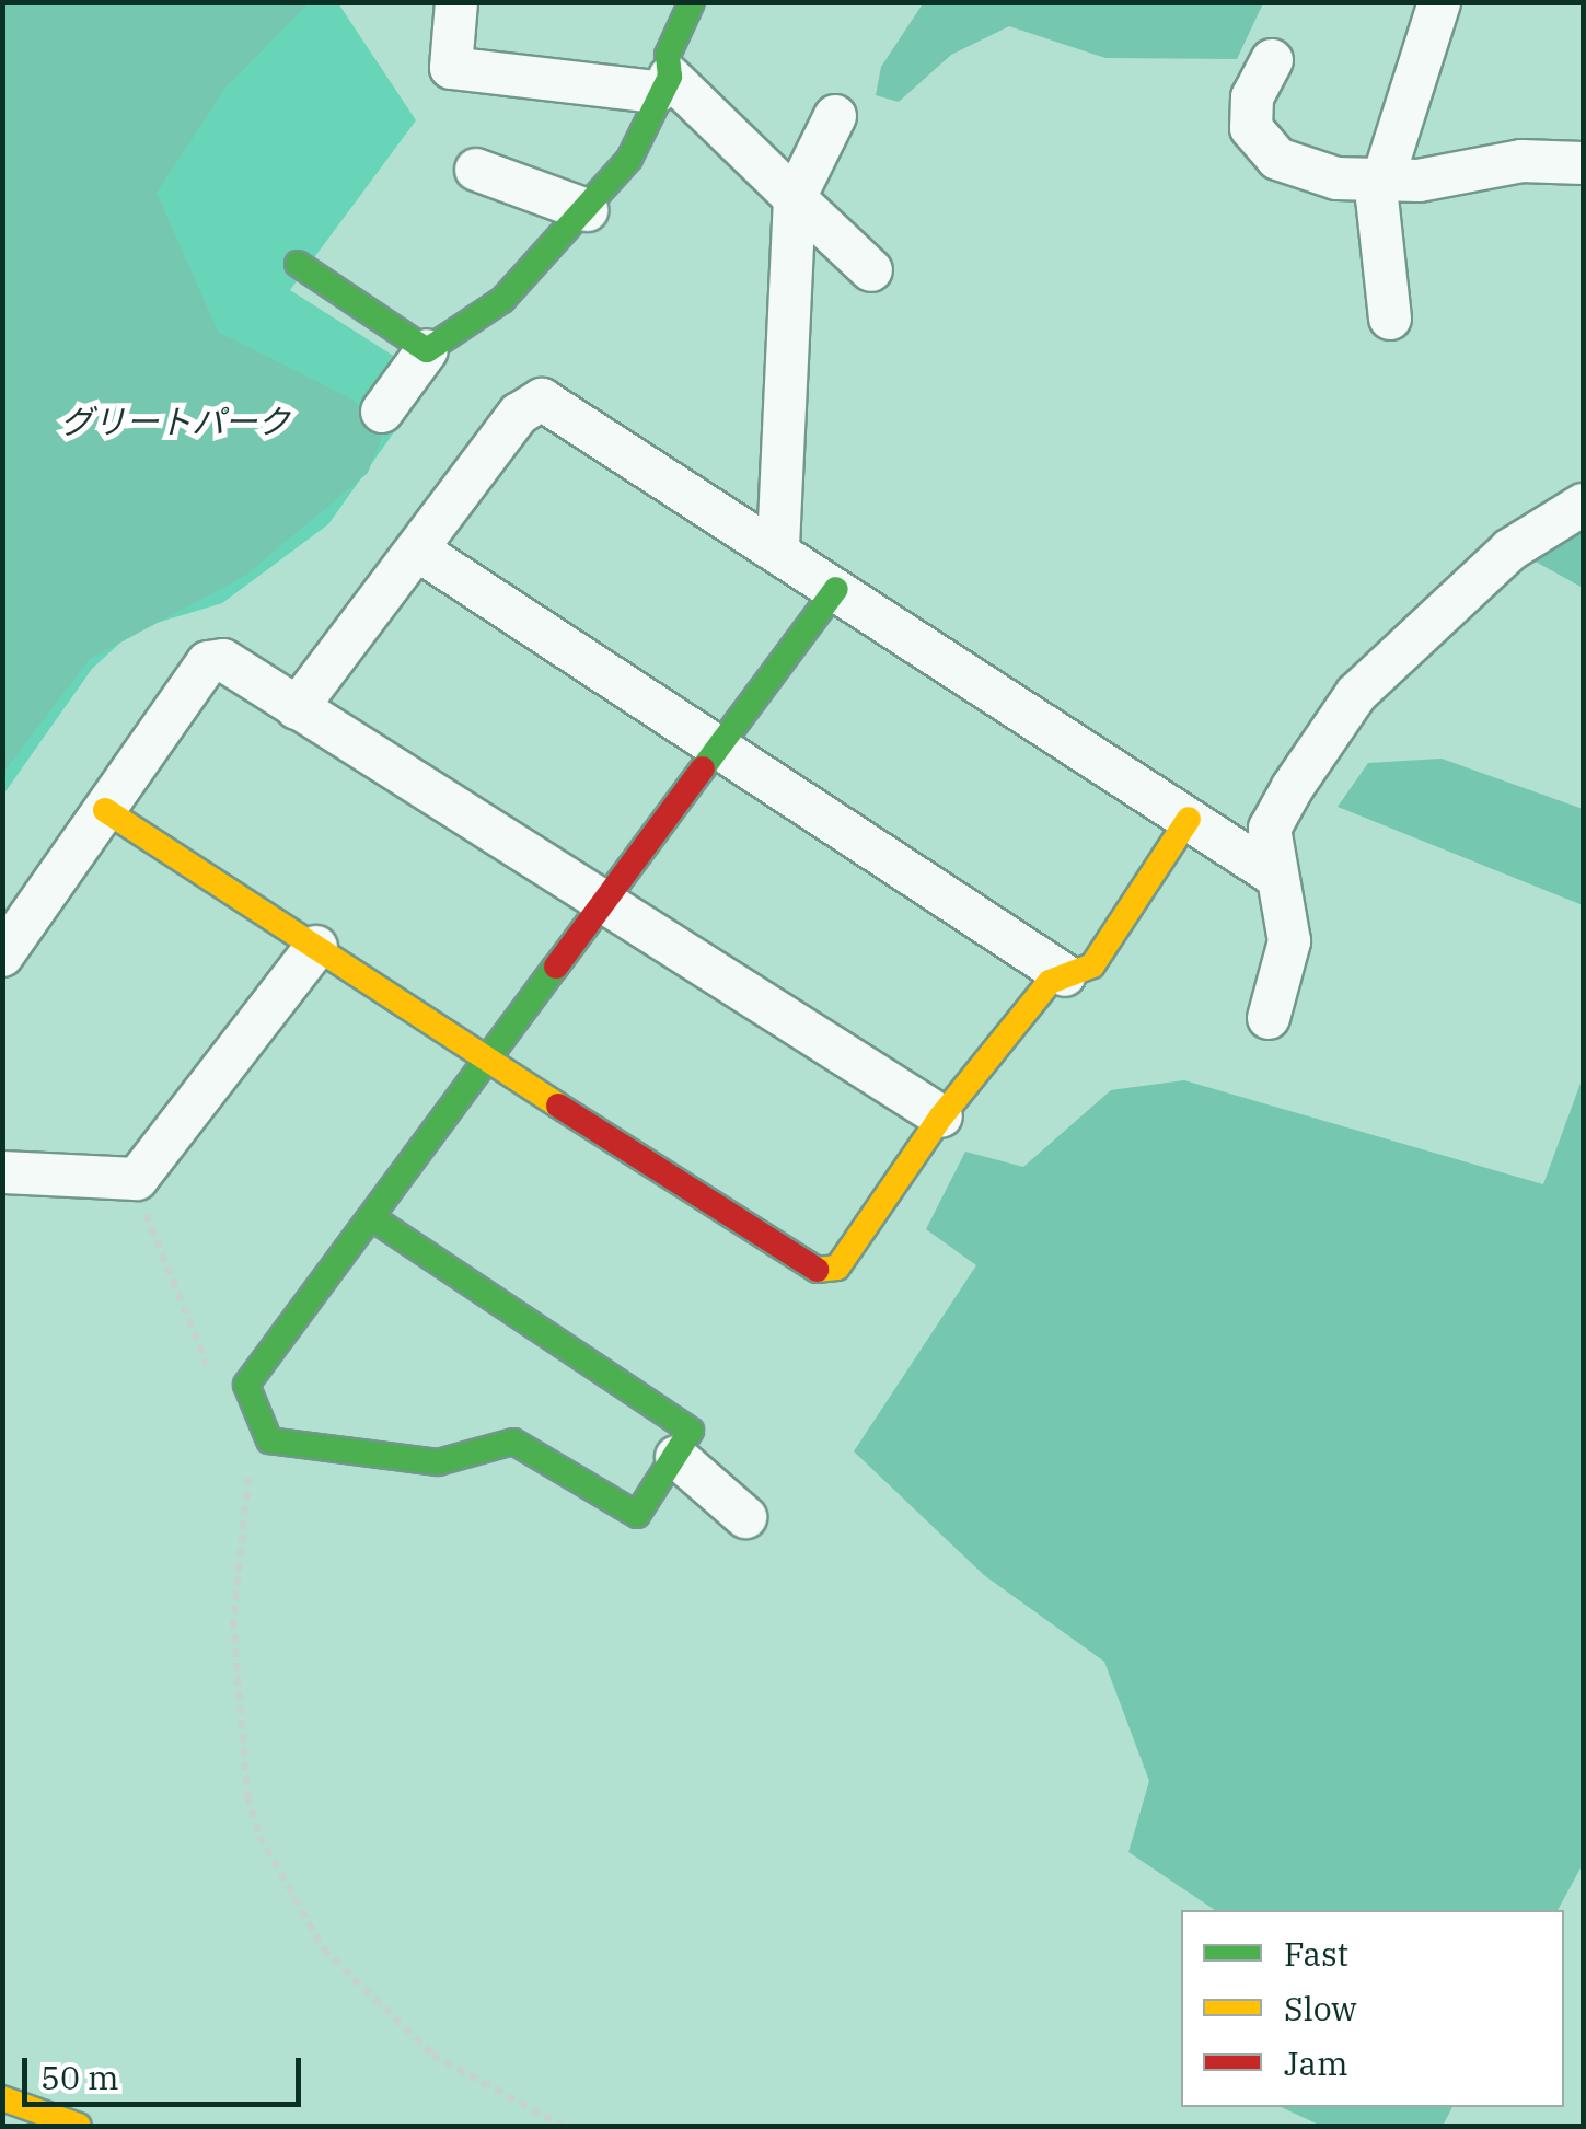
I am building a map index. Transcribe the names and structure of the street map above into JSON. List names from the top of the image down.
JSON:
{
  "parks": ["グリートパーク"],
  "legend": ["Fast", "Slow", "Jam"],
  "scale_bar": "50 m"
}
